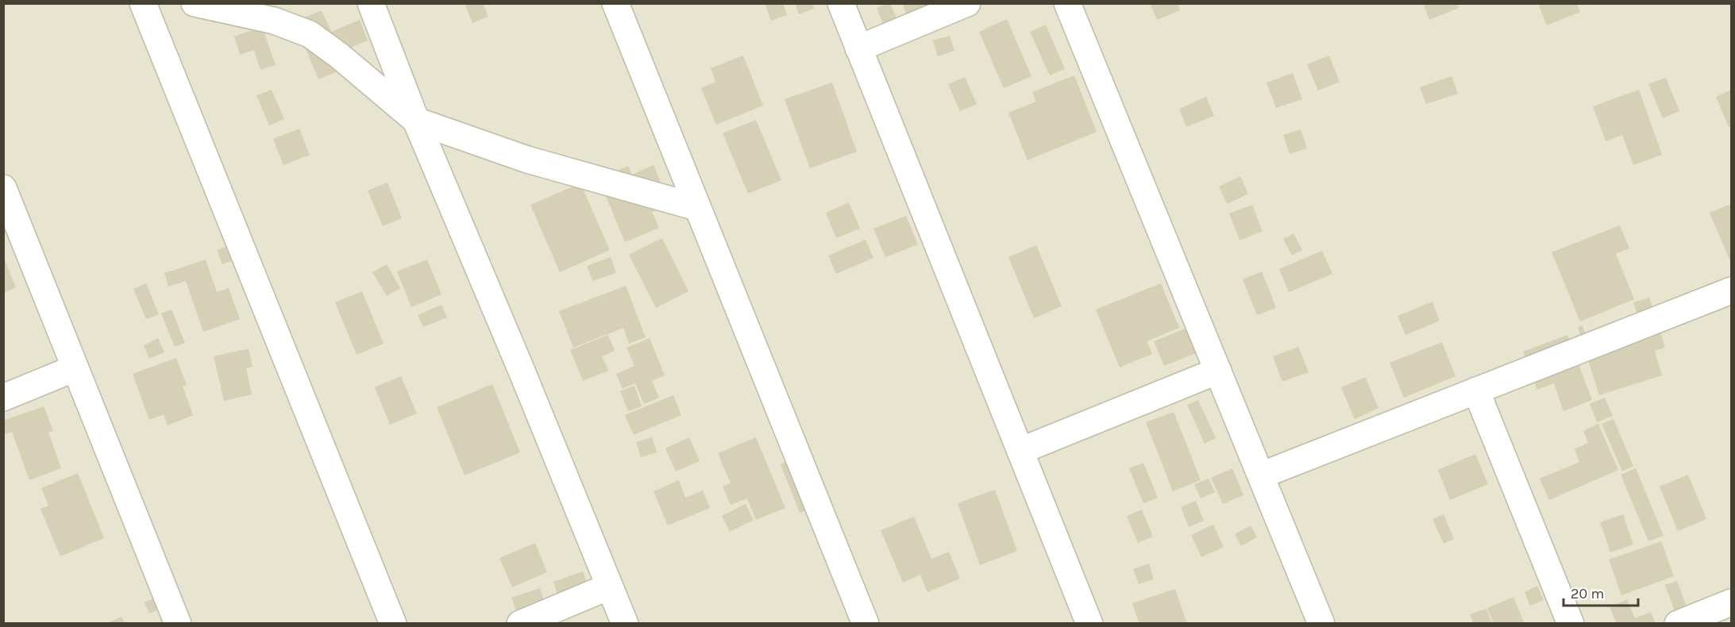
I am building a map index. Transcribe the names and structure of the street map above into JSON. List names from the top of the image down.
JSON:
{
  "scale_bar": "20 m"
}
